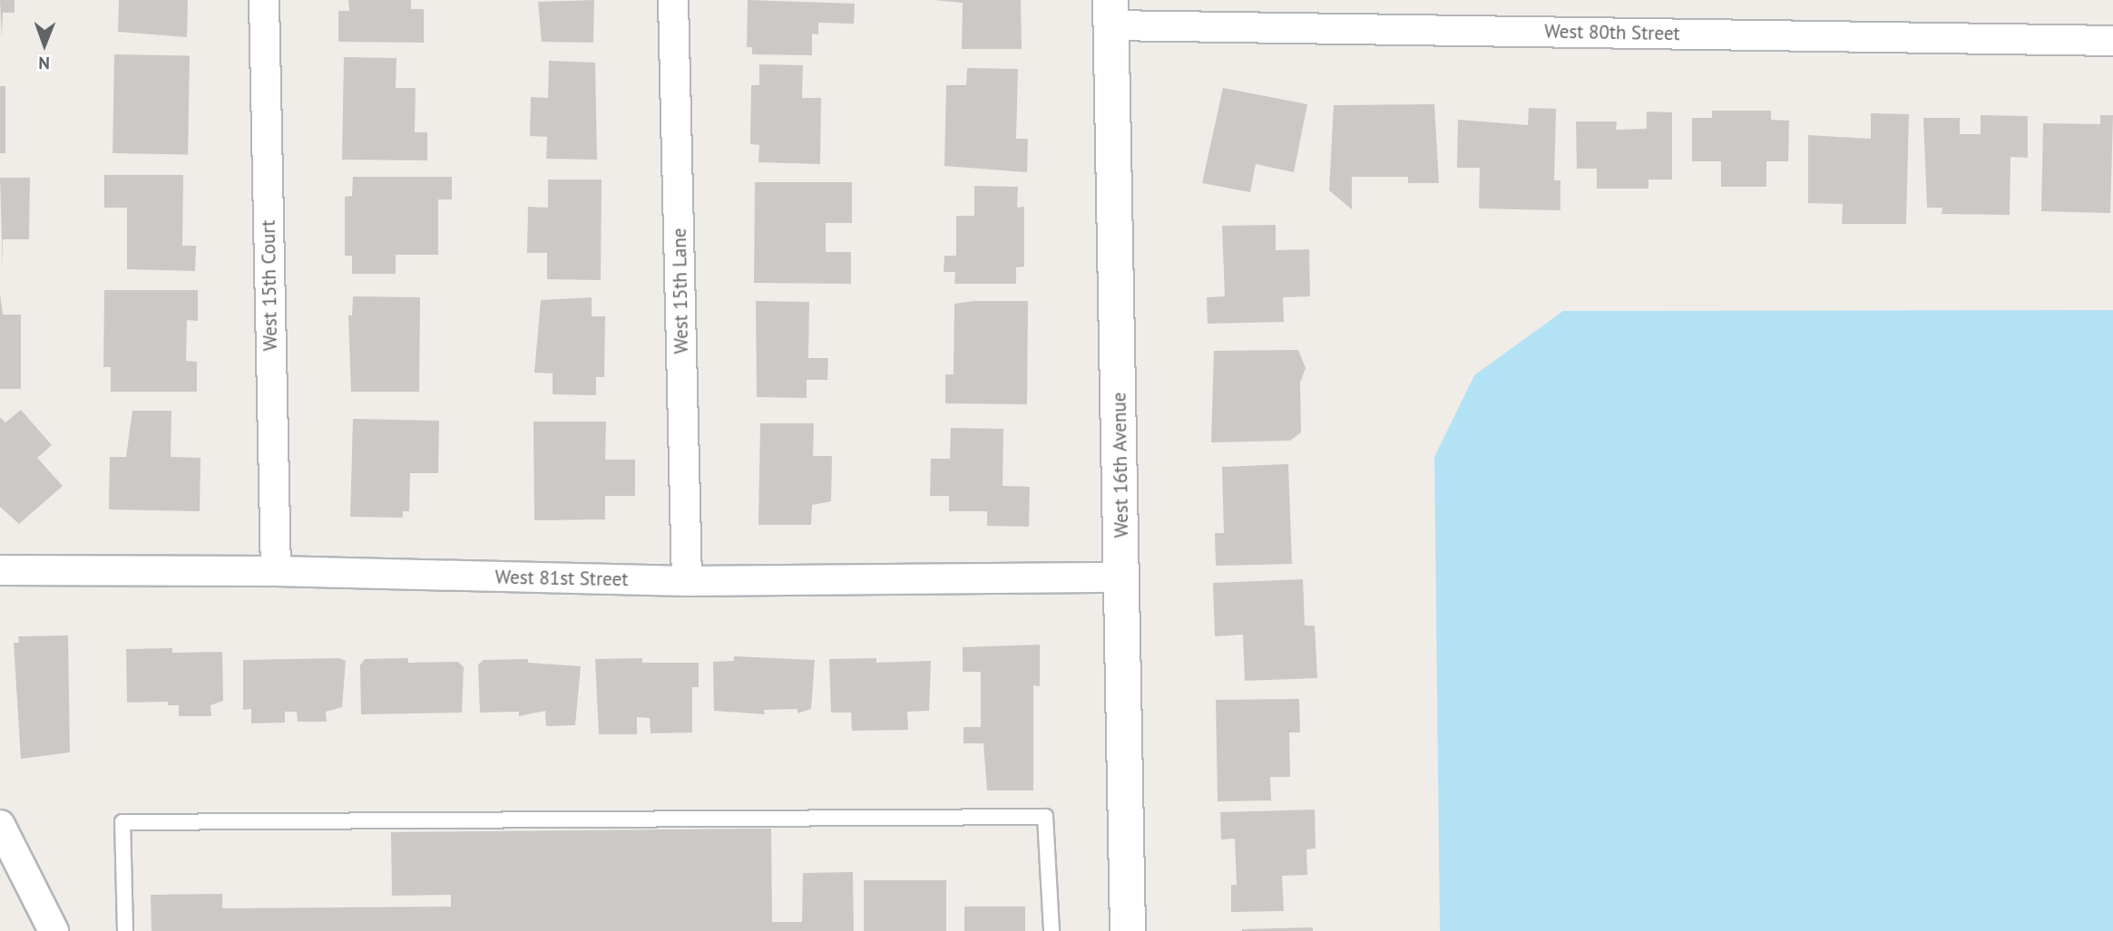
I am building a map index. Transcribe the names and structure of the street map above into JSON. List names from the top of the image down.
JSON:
{
  "streets": {
    "street": [
      "West 80th Street",
      "West 15th Court",
      "West 15th Lane",
      "West 16th Avenue",
      "West 81st Street"
    ]
  },
  "crossings": [
    ["West 80th Street", "West 16th Avenue"],
    ["West 15th Court", "West 81st Street"],
    ["West 15th Lane", "West 81st Street"],
    ["West 16th Avenue", "West 81st Street"]
  ],
  "north": "bottom"
}
